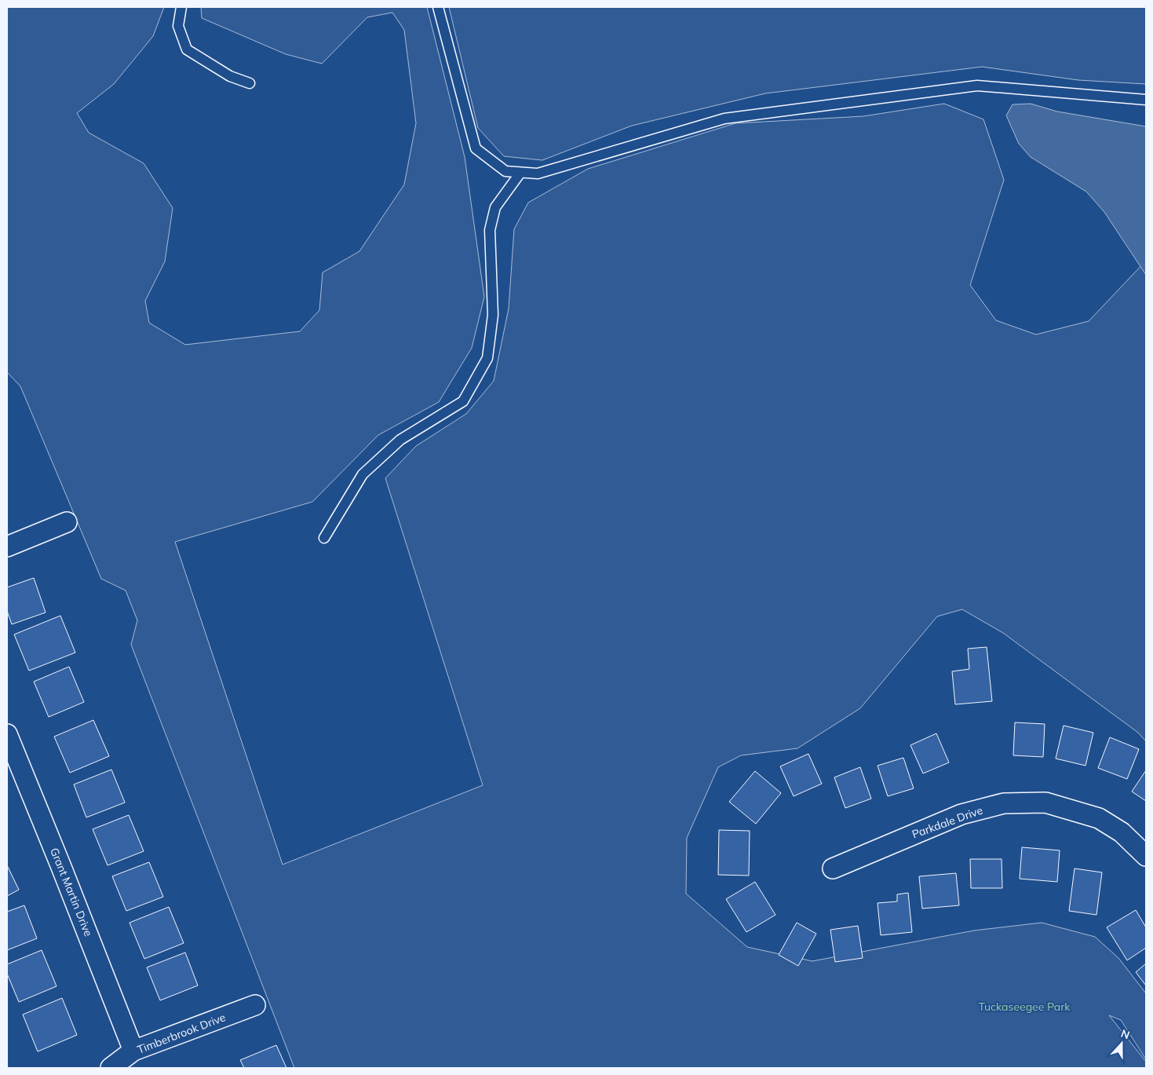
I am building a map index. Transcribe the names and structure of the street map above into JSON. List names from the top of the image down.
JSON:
{
  "streets": {
    "street": ["Parkdale Drive", "Grant Martin Drive", "Timberbrook Drive"]
  },
  "crossings": [
    ["Grant Martin Drive", "Timberbrook Drive"]
  ],
  "parks": ["Tuckaseegee Park"],
  "north": "top"
}
